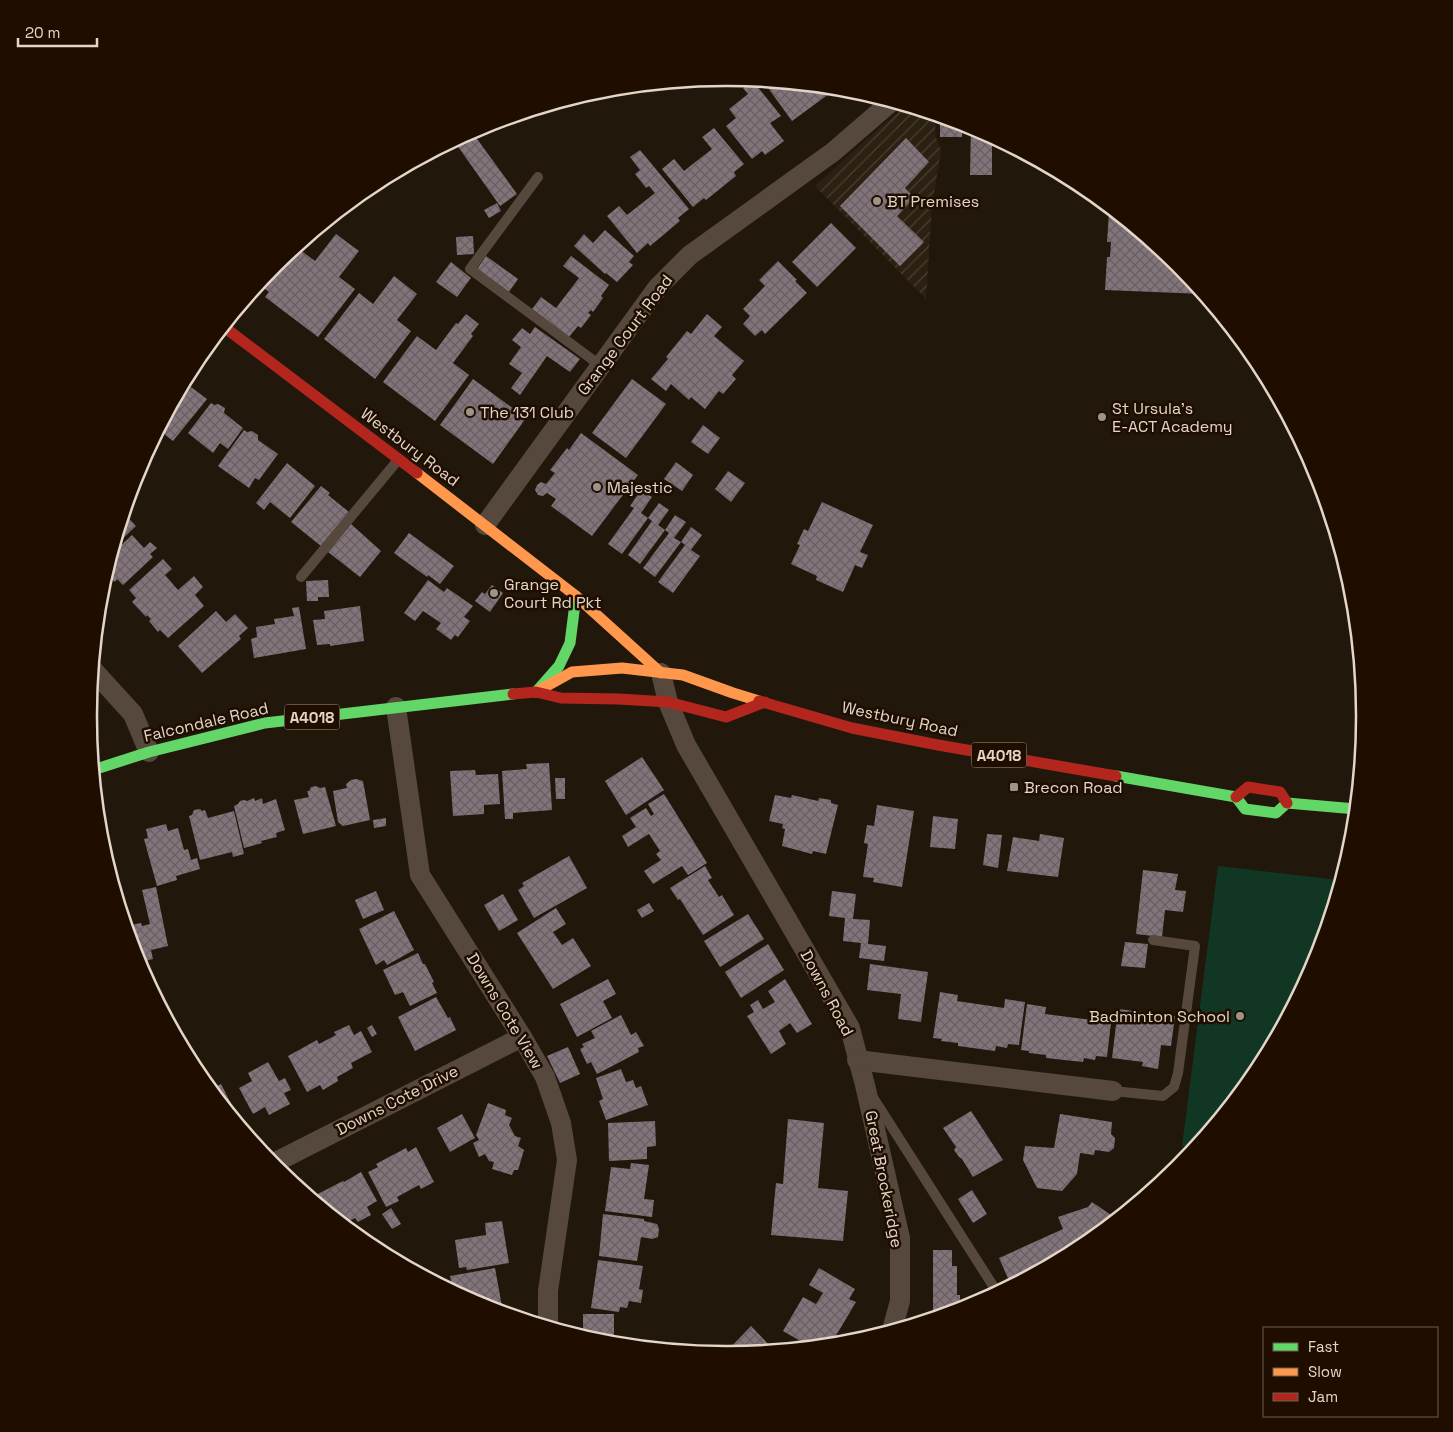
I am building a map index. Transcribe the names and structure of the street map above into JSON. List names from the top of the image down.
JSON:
{
  "streets": {
    "main road": ["Westbury Road", "A4018", "Falcondale Road"],
    "street": [
      "Grange Court Road",
      "Downs Road",
      "Downs Cote View",
      "Downs Cote Drive",
      "Great Brockeridge"
    ]
  },
  "crossings": [
    ["Grange Court Road", "Westbury Road"],
    ["Westbury Road", "A4018"],
    ["Westbury Road", "Falcondale Road"],
    ["Westbury Road", "Downs Road"],
    ["A4018", "Falcondale Road"],
    ["A4018", "Downs Road"],
    ["Falcondale Road", "Downs Cote View"],
    ["Downs Road", "Great Brockeridge"],
    ["Downs Cote View", "Downs Cote Drive"]
  ],
  "places": {
    "other": [
      "BT Premises",
      "The 131 Club",
      "St Ursula's E-ACT Academy",
      "Majestic",
      "Grange Court Rd Pkt",
      "Badminton School"
    ],
    "transit": ["Brecon Road"]
  },
  "legend": ["Fast", "Slow", "Jam"],
  "scale_bar": "20 m"
}
